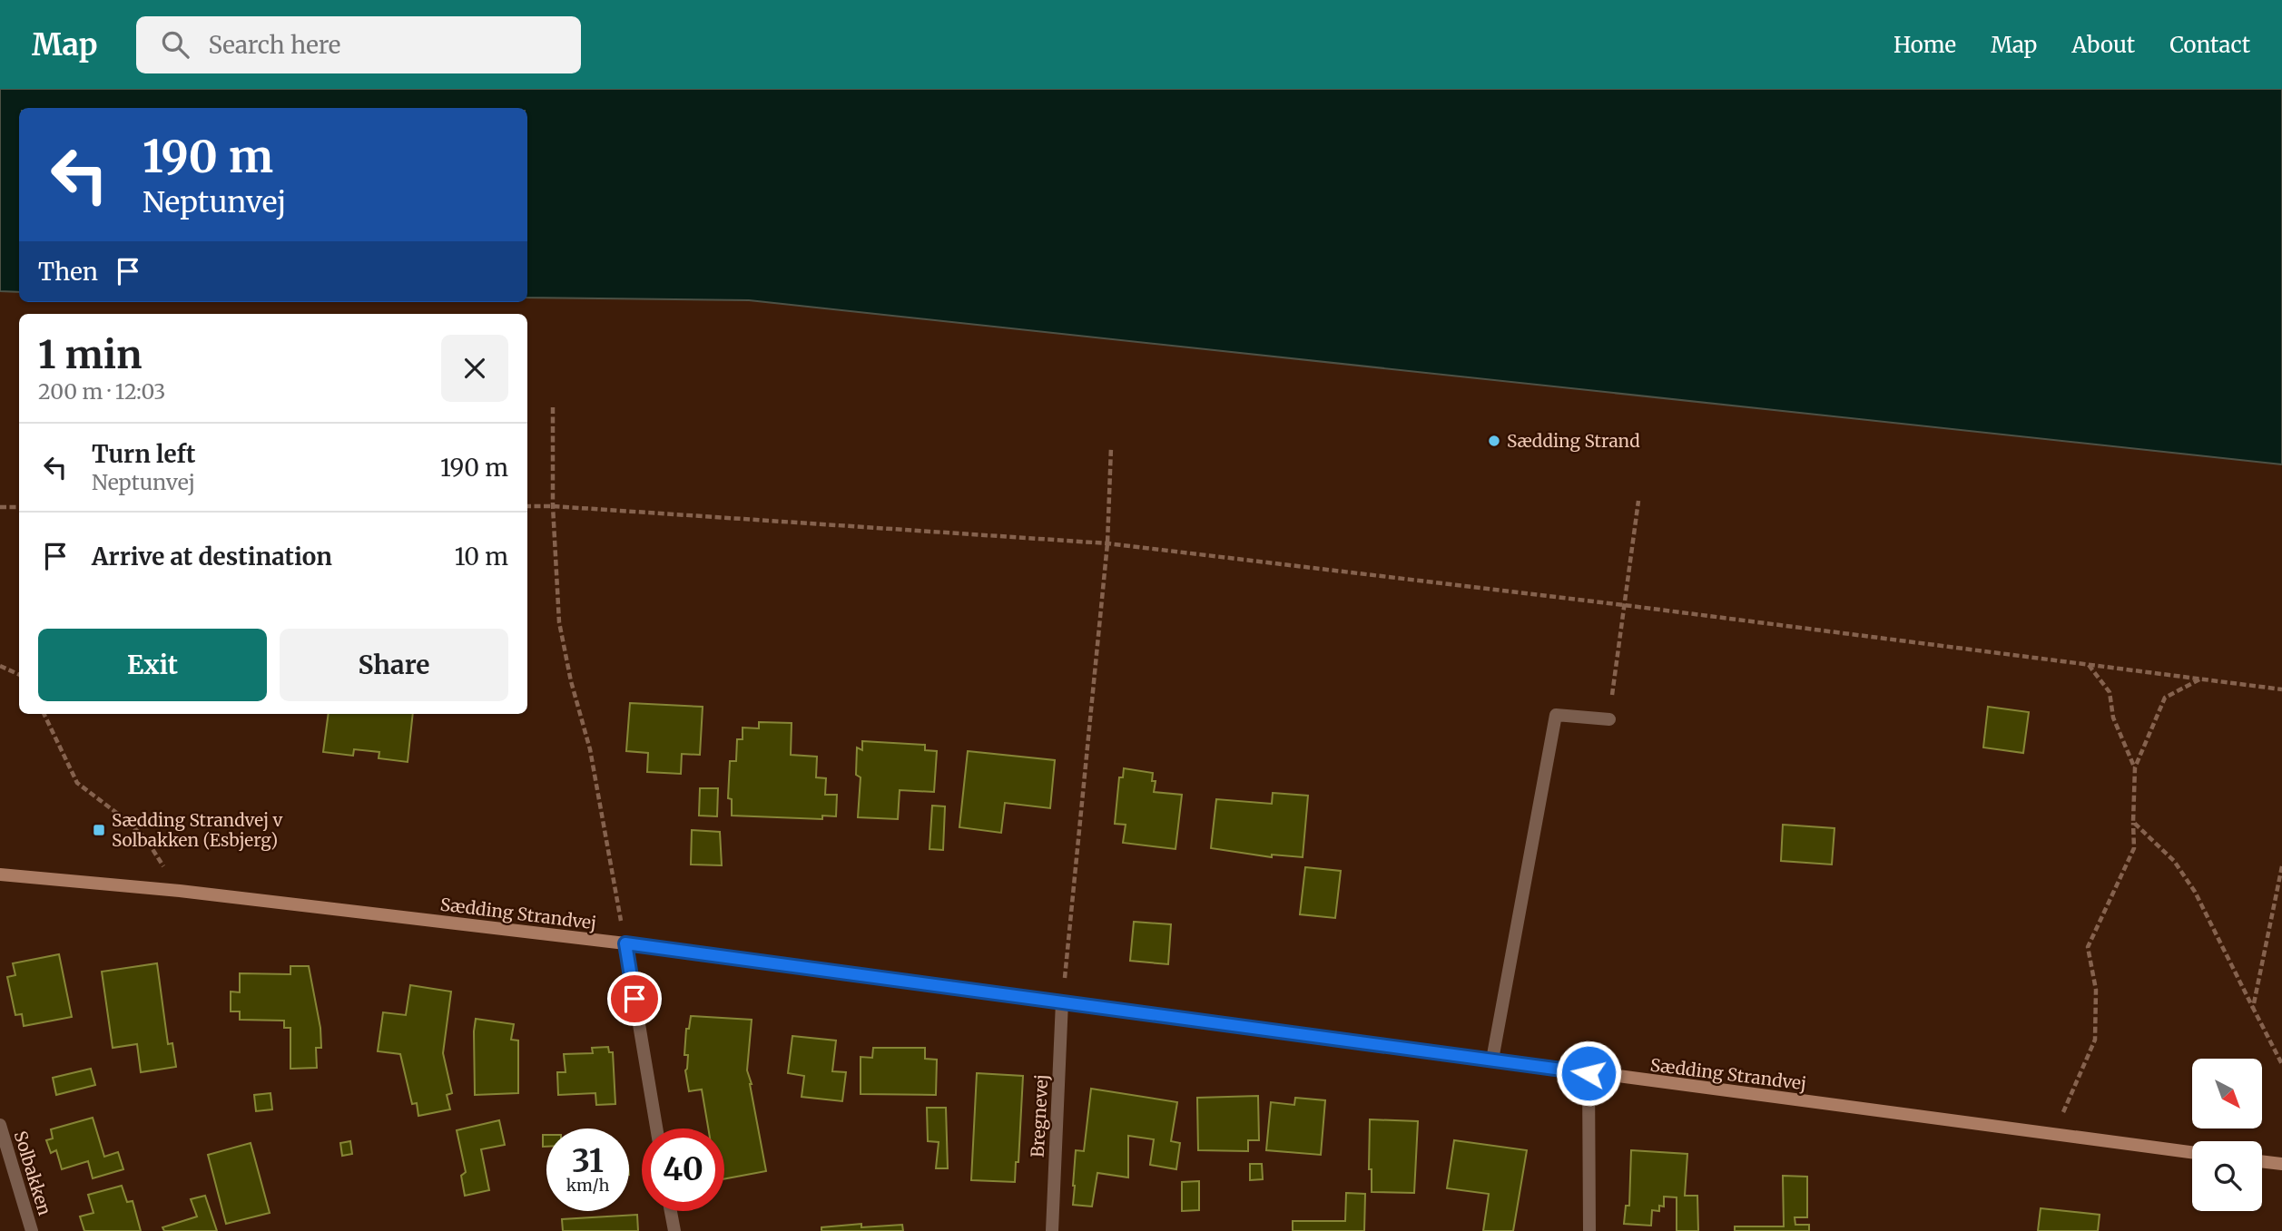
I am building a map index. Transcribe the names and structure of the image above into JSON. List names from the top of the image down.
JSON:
{
  "streets": {
    "street": ["Sædding Strandvej", "Bregnevej", "Solbakken"]
  },
  "crossings": [
    ["Sædding Strandvej", "Bregnevej"]
  ],
  "places": {
    "other": ["Sædding Strand"],
    "transit": ["Sædding Strandvej v Solbakken (Esbjerg)"]
  },
  "north": "bottom right",
  "page": {
    "header": "Map",
    "search": "Search here",
    "nav": [
      "Home",
      "Map",
      "About",
      "Contact"
    ],
    "turn": ["190 m", "Neptunvej"],
    "then": "Then",
    "heading": ["1 min", "200 m · 12:03"],
    "list": [
      {
        "name": "Turn left",
        "note": "Neptunvej",
        "value": "190 m"
      },
      {
        "name": "Arrive at destination",
        "value": "10 m"
      }
    ],
    "buttons": ["Exit", "Share"],
    "speed": "31 km/h",
    "limit": "40"
  }
}
